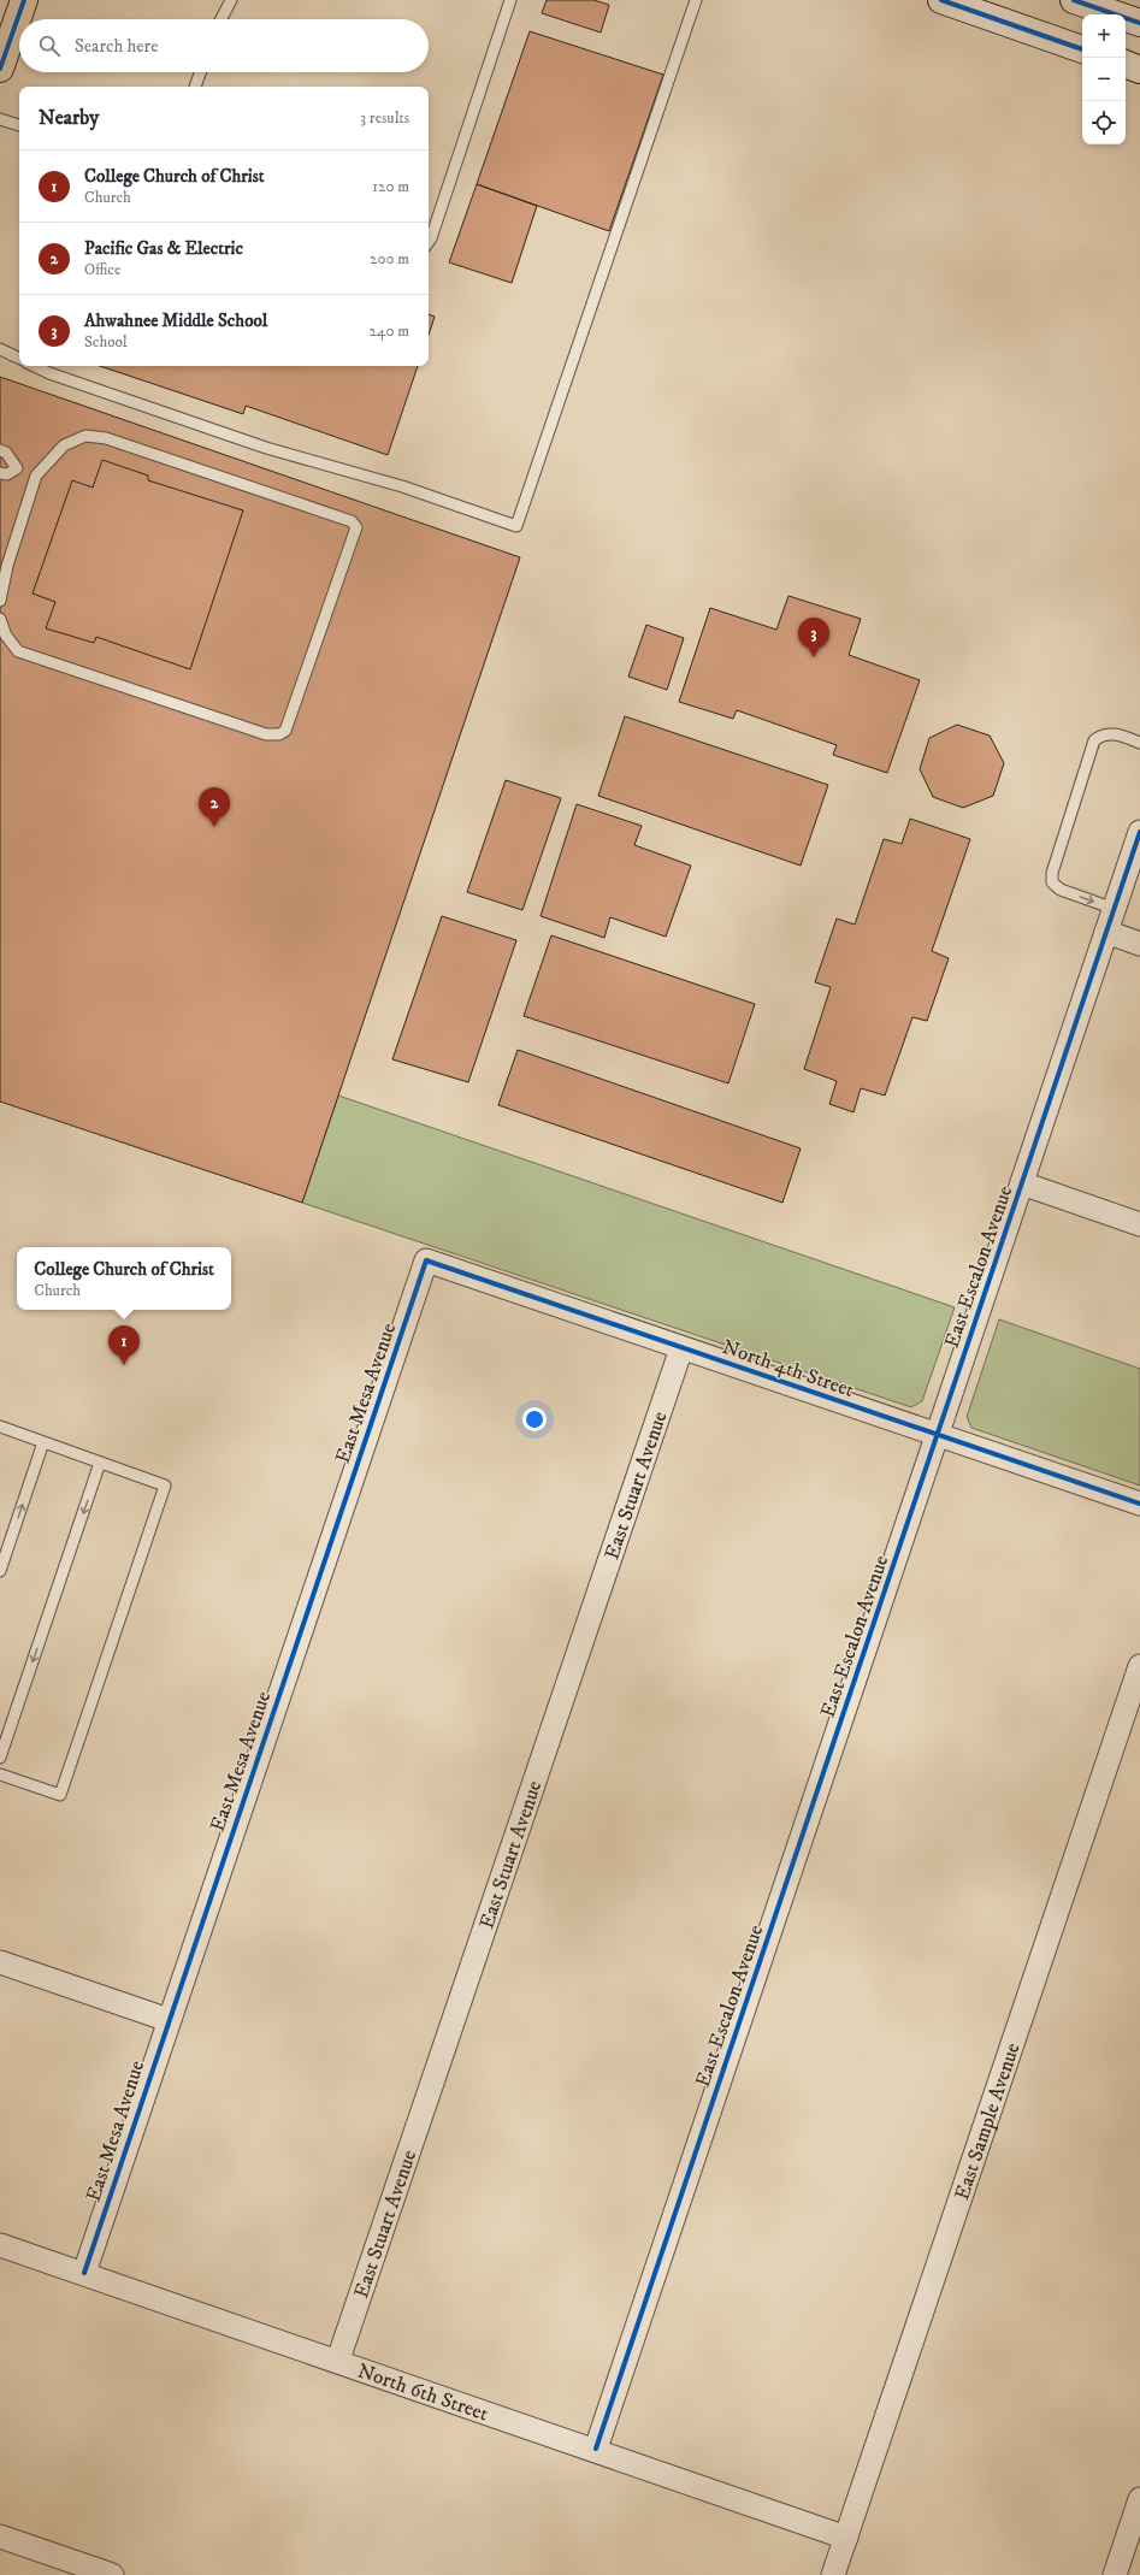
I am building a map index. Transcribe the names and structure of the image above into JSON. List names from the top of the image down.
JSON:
{
  "streets": {
    "street": [
      "East Escalon Avenue",
      "North 4th Street",
      "East Mesa Avenue",
      "East Stuart Avenue",
      "East Sample Avenue",
      "North 6th Street"
    ]
  },
  "crossings": [
    ["East Escalon Avenue", "North 4th Street"],
    ["East Escalon Avenue", "North 6th Street"],
    ["North 4th Street", "East Mesa Avenue"],
    ["North 4th Street", "East Stuart Avenue"],
    ["East Mesa Avenue", "North 6th Street"],
    ["East Stuart Avenue", "North 6th Street"],
    ["East Sample Avenue", "North 6th Street"]
  ],
  "page": {
    "map_buttons": ["+", "−"],
    "search": "Search here",
    "heading": ["Nearby", "3 results"],
    "list": [
      {
        "mark": "1",
        "name": "College Church of Christ",
        "note": "Church",
        "value": "120 m"
      },
      {
        "mark": "2",
        "name": "Pacific Gas & Electric",
        "note": "Office",
        "value": "200 m"
      },
      {
        "mark": "3",
        "name": "Ahwahnee Middle School",
        "note": "School",
        "value": "240 m"
      }
    ],
    "pins": ["3", "2", "1"],
    "popup": ["College Church of Christ", "Church"]
  }
}
